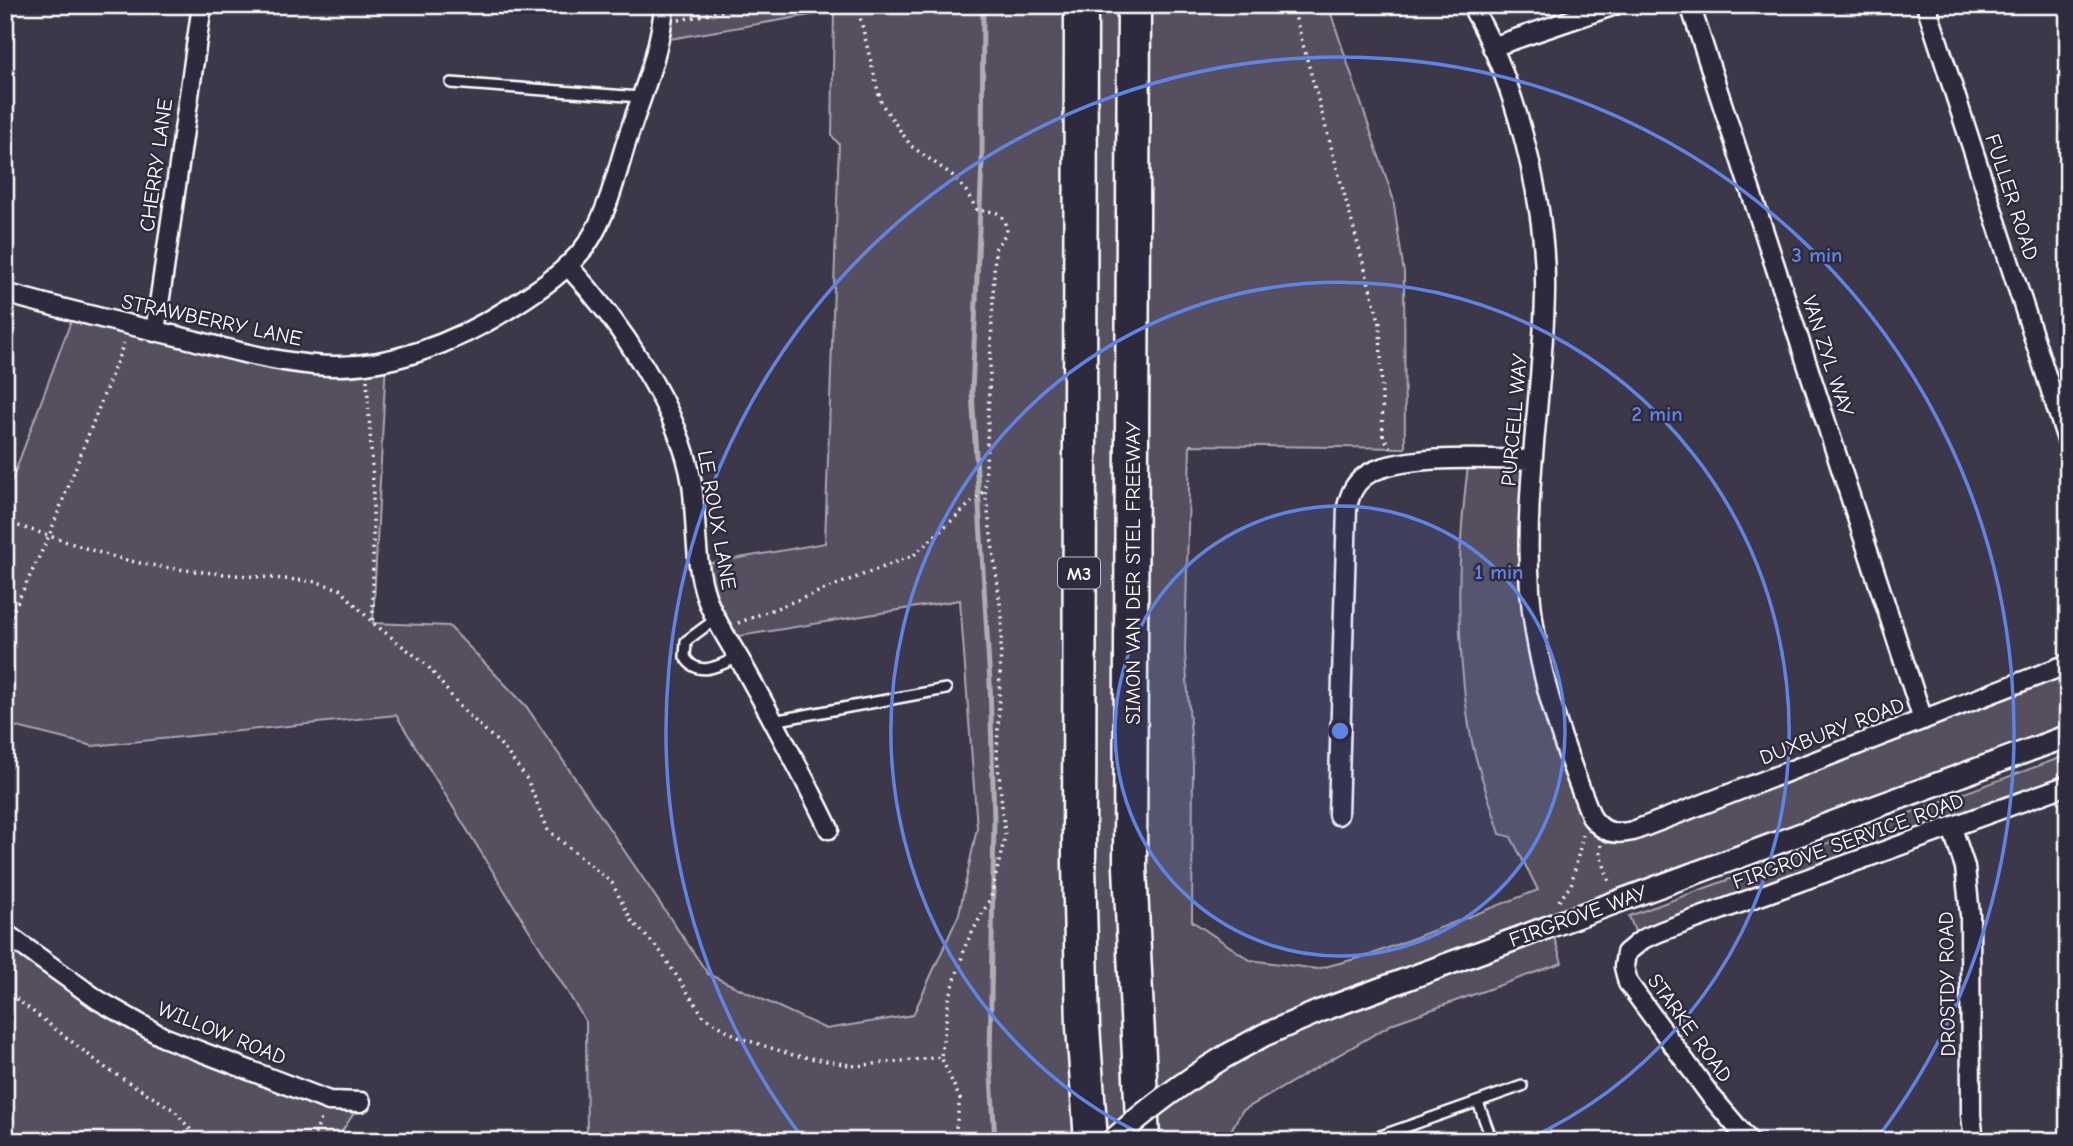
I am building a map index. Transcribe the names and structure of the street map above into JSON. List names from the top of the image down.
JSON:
{
  "streets": {
    "highway": ["M3", "SIMON VAN DER STEL FREEWAY"],
    "street": [
      "CHERRY LANE",
      "FULLER ROAD",
      "STRAWBERRY LANE",
      "VAN ZYL WAY",
      "PURCELL WAY",
      "LE ROUX LANE",
      "DUXBURY ROAD",
      "FIRGROVE SERVICE ROAD",
      "FIRGROVE WAY",
      "DROSTDY ROAD",
      "STARKE ROAD",
      "WILLOW ROAD"
    ]
  },
  "crossings": [
    ["CHERRY LANE", "STRAWBERRY LANE"],
    ["STRAWBERRY LANE", "LE ROUX LANE"],
    ["VAN ZYL WAY", "DUXBURY ROAD"],
    ["PURCELL WAY", "DUXBURY ROAD"],
    ["FIRGROVE SERVICE ROAD", "DROSTDY ROAD"],
    ["FIRGROVE SERVICE ROAD", "STARKE ROAD"]
  ],
  "rings": ["3 min", "2 min", "1 min"]
}
